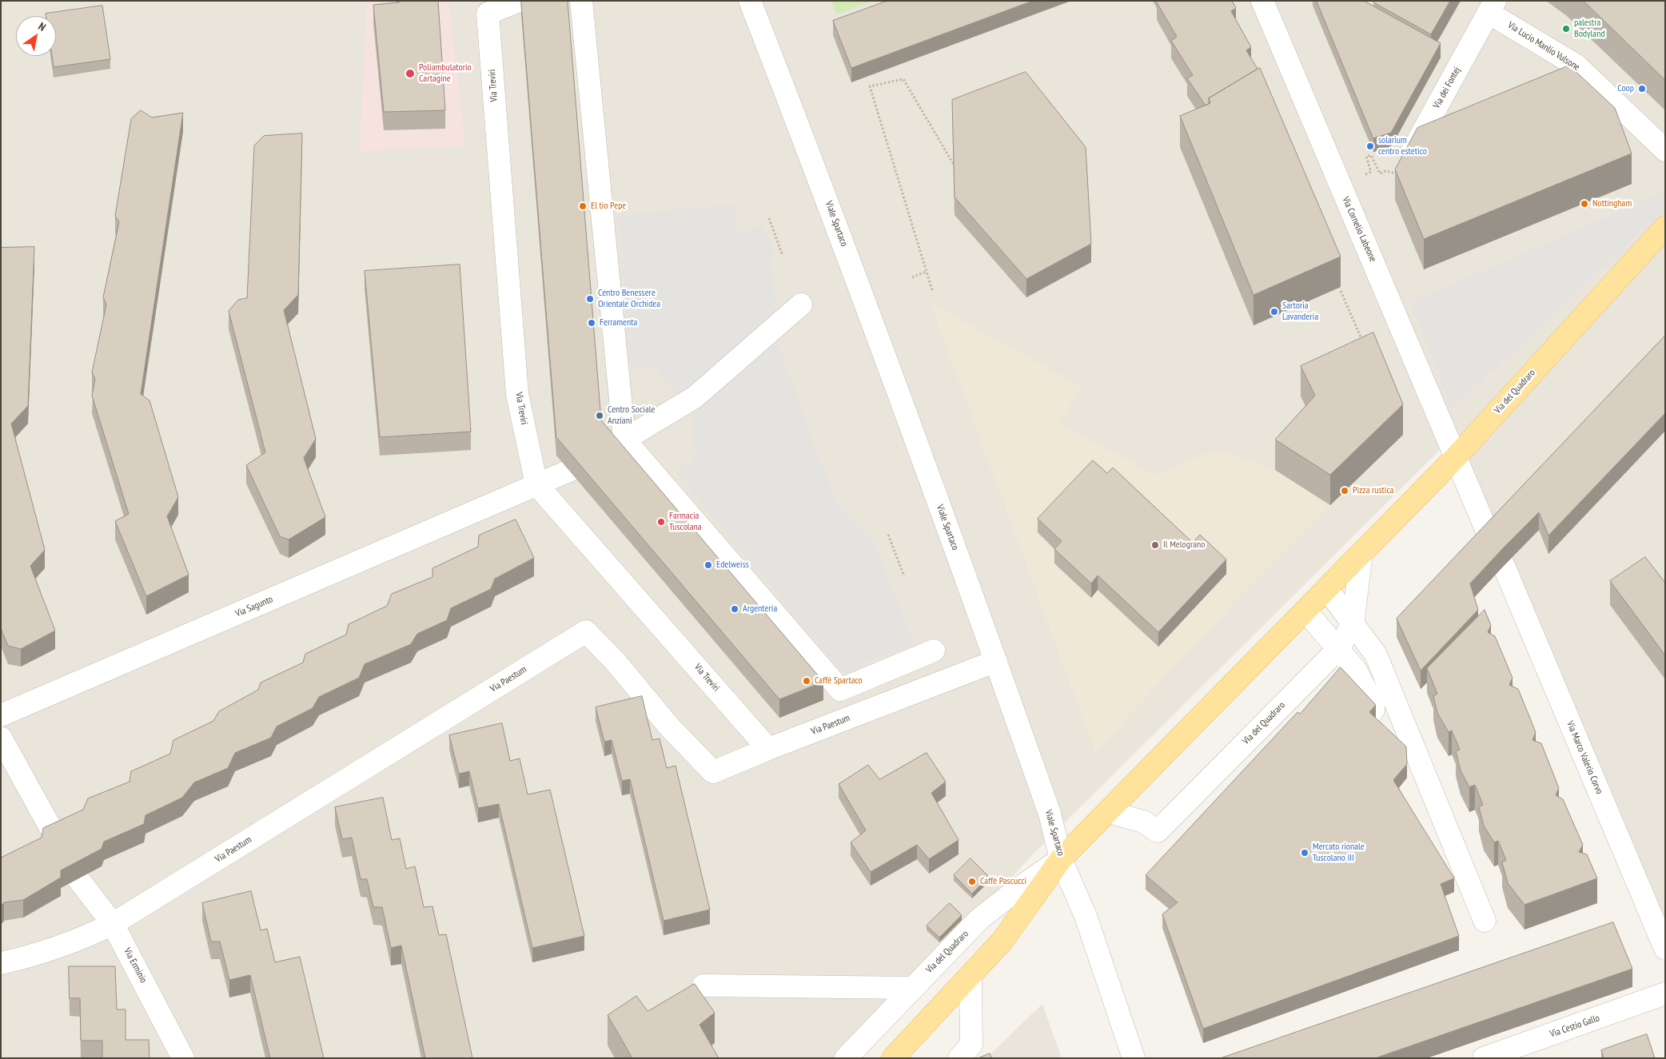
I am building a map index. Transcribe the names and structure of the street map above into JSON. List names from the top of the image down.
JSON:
{
  "streets": {
    "main road": ["Via del Quadraro"],
    "street": [
      "Via Lucio Manlio Vulsone",
      "Via Treviri",
      "Via dei Fontej",
      "Viale Spartaco",
      "Via Cornelio Labeone",
      "Via Sagunto",
      "Via Paestum",
      "Via Marco Valerio Corvo",
      "Via Erminio",
      "Via Cestio Gallo"
    ]
  },
  "crossings": [
    ["Via Lucio Manlio Vulsone", "Via dei Fontej"],
    ["Via Treviri", "Via Sagunto"],
    ["Via Treviri", "Via Paestum"],
    ["Viale Spartaco", "Via del Quadraro"],
    ["Viale Spartaco", "Via Paestum"],
    ["Via Cornelio Labeone", "Via del Quadraro"],
    ["Via Paestum", "Via Erminio"]
  ],
  "places": [
    "palestra Bodyland",
    "Poliambulatorio Cartagine",
    "Coop",
    "solarium centro estetico",
    "Nottingham",
    "El tio Pepe",
    "Centro Benessere Orientale Orchidea",
    "Sartoria Lavanderia",
    "Ferramenta",
    "Centro Sociale Anziani",
    "Pizza rustica",
    "Farmacia Tuscolana",
    "Il Melograno",
    "Edelweiss",
    "Argenteria",
    "Caffé Spartaco",
    "Mercato rionale Tuscolano III",
    "Caffè Pascucci"
  ],
  "north": "top right"
}
